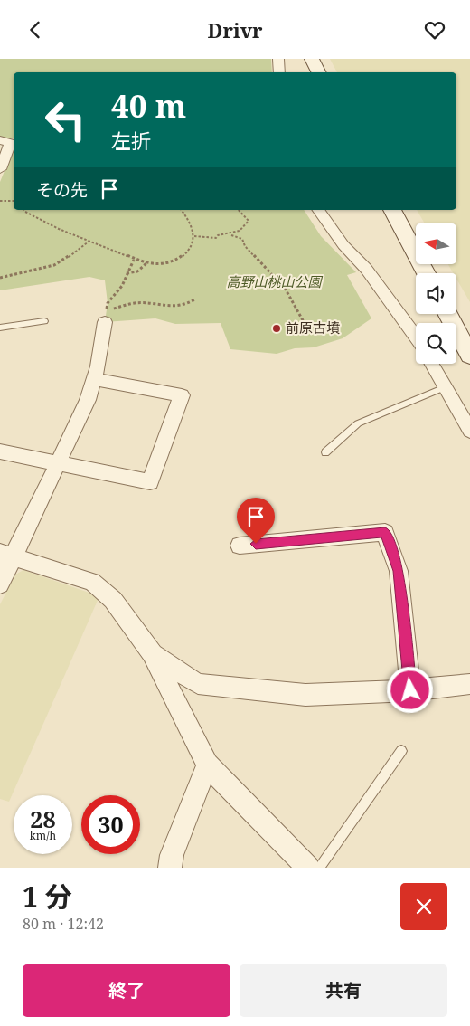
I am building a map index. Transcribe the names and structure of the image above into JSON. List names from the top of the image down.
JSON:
{
  "parks": ["高野山桃山公園"],
  "places": ["前原古墳"],
  "north": "left",
  "page": {
    "header": "Drivr",
    "turn": ["40 m", "左折"],
    "then": "その先",
    "speed": "28 km/h",
    "limit": "30",
    "heading": ["1 分", "80 m · 12:42"],
    "buttons": ["終了", "共有"]
  }
}
